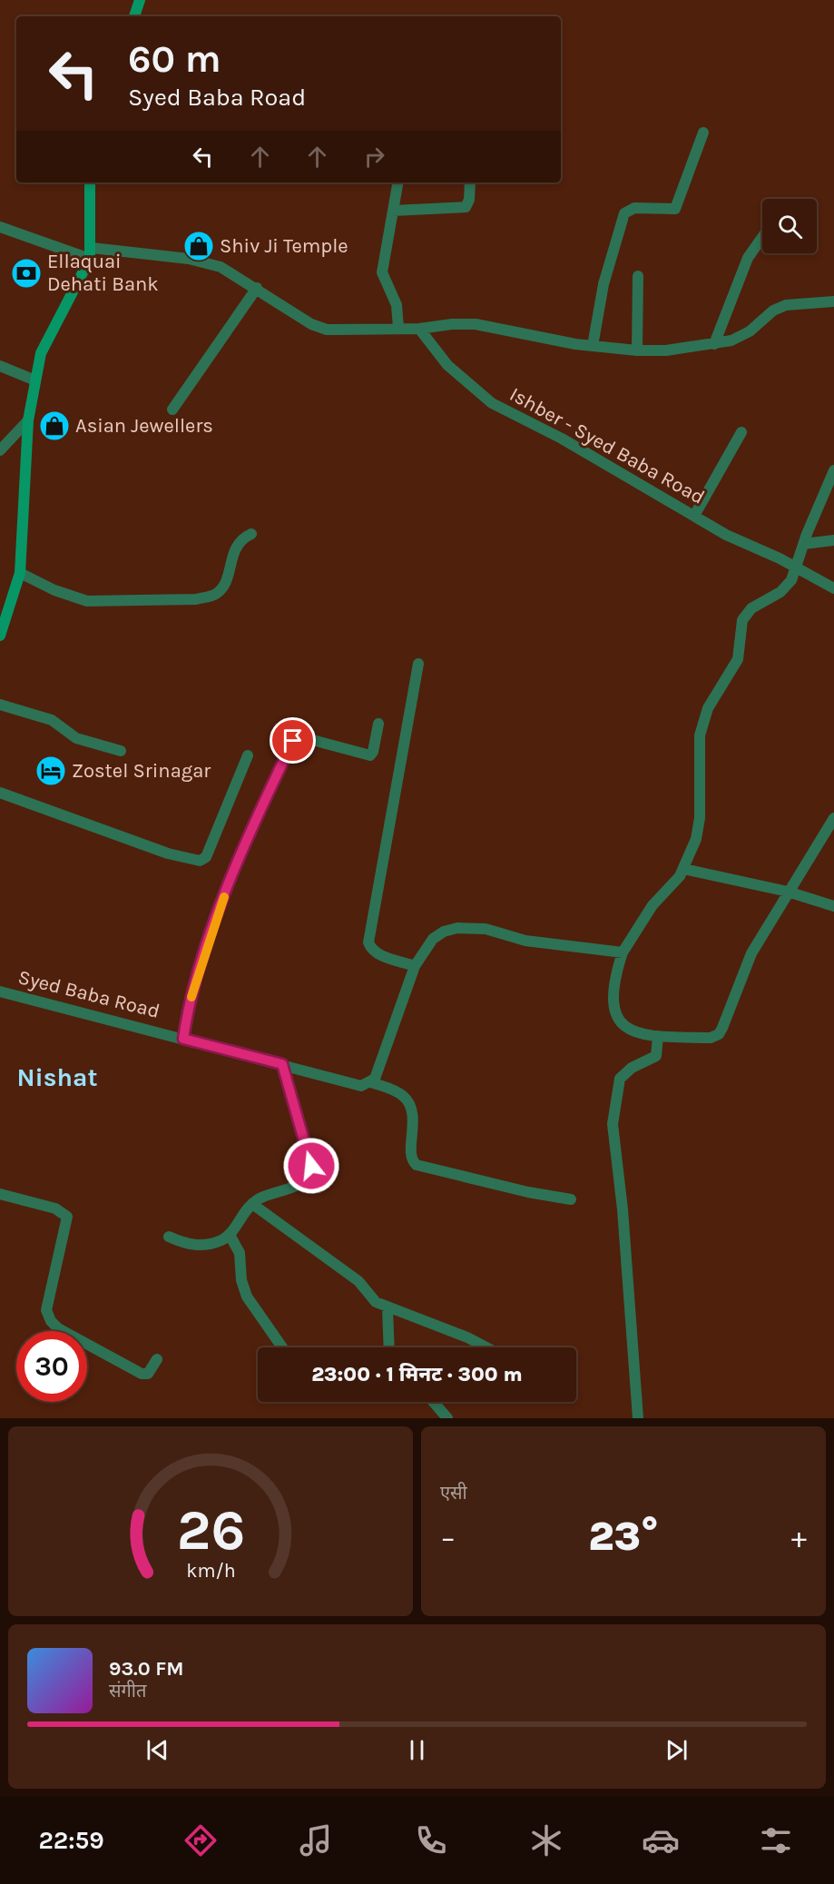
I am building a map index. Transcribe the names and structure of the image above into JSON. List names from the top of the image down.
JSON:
{
  "streets": {
    "street": ["Ishber - Syed Baba Road", "Syed Baba Road"]
  },
  "districts": ["Nishat"],
  "places": {
    "shop": ["Shiv Ji Temple", "Asian Jewellers"],
    "bank": ["Ellaquai Dehati Bank"],
    "hotel": ["Zostel Srinagar"]
  },
  "page": {
    "turn": ["60 m", "Syed Baba Road"],
    "limit": "30",
    "trip": "23:00 · 1 मिनट · 300 m",
    "tile": "एसी",
    "heat": ["−", "23°", "+"],
    "song": ["93.0 FM", "संगीत"],
    "tabs": "22:59",
    "gauge": ["26", "km/h"]
  }
}
